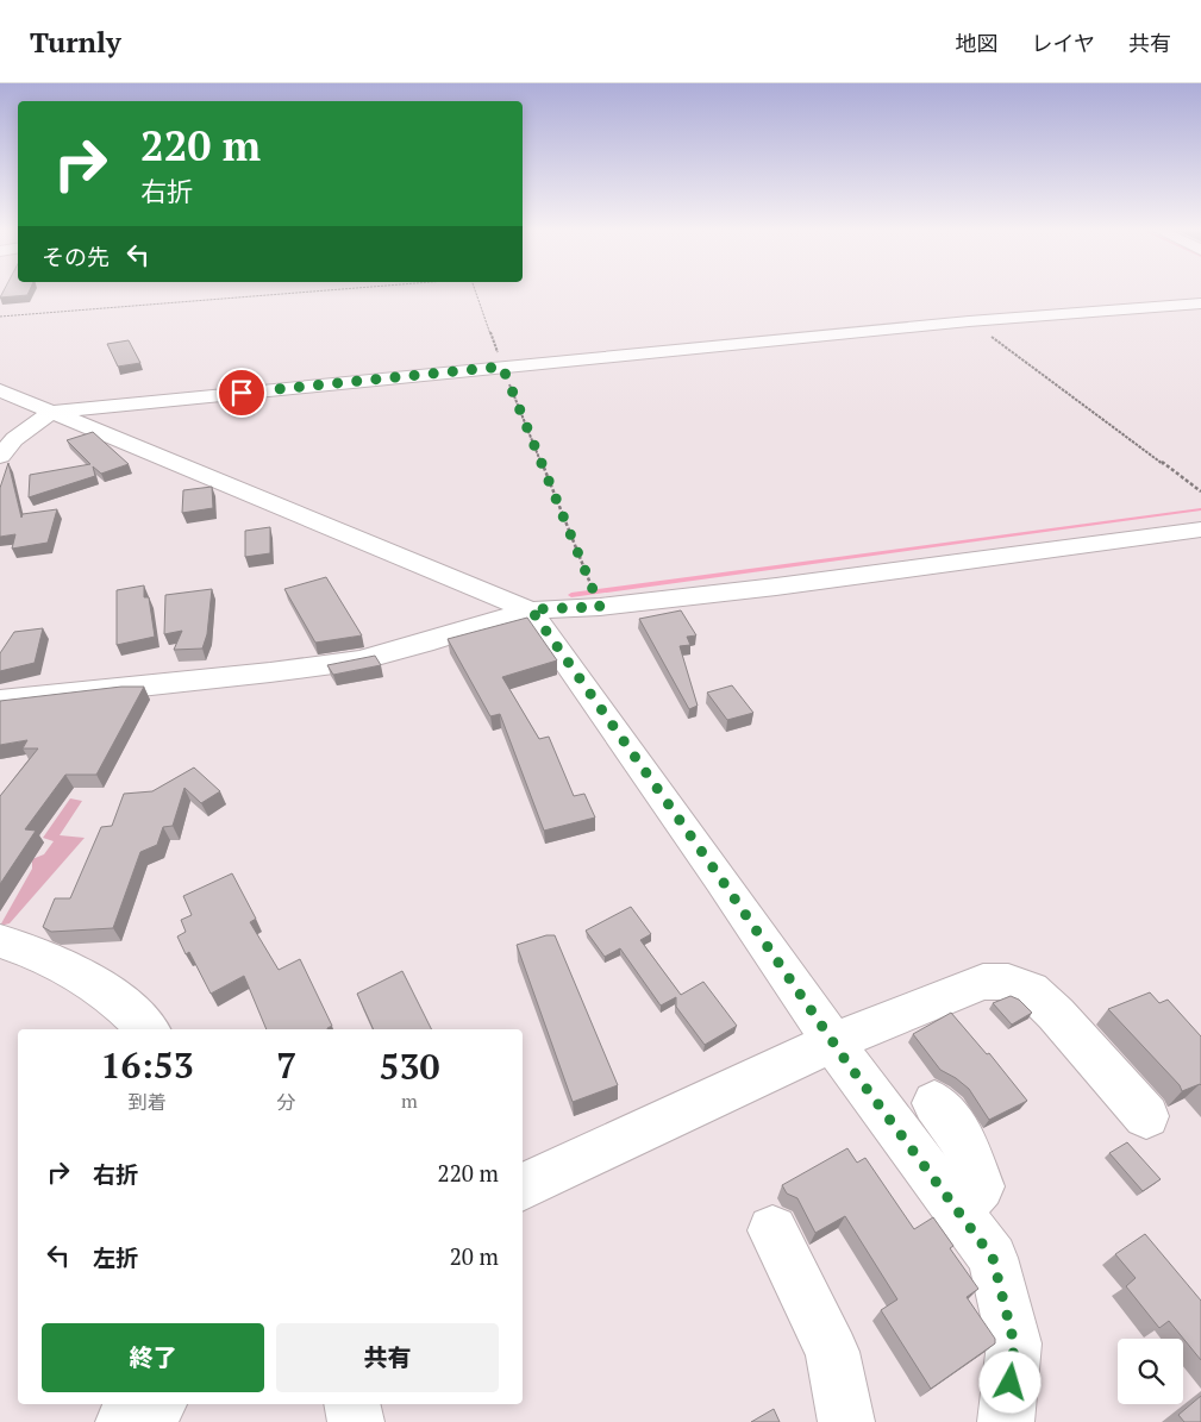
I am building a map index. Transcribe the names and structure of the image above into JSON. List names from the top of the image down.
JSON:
{
  "page": {
    "header": "Turnly",
    "nav": ["地図", "レイヤ", "共有"],
    "turn": ["220 m", "右折"],
    "then": "その先",
    "eta": [
      "16:53",
      "到着",
      "7",
      "分",
      "530",
      "m"
    ],
    "list": [
      {
        "name": "右折",
        "value": "220 m"
      },
      {
        "name": "左折",
        "value": "20 m"
      }
    ],
    "buttons": ["終了", "共有"]
  }
}
